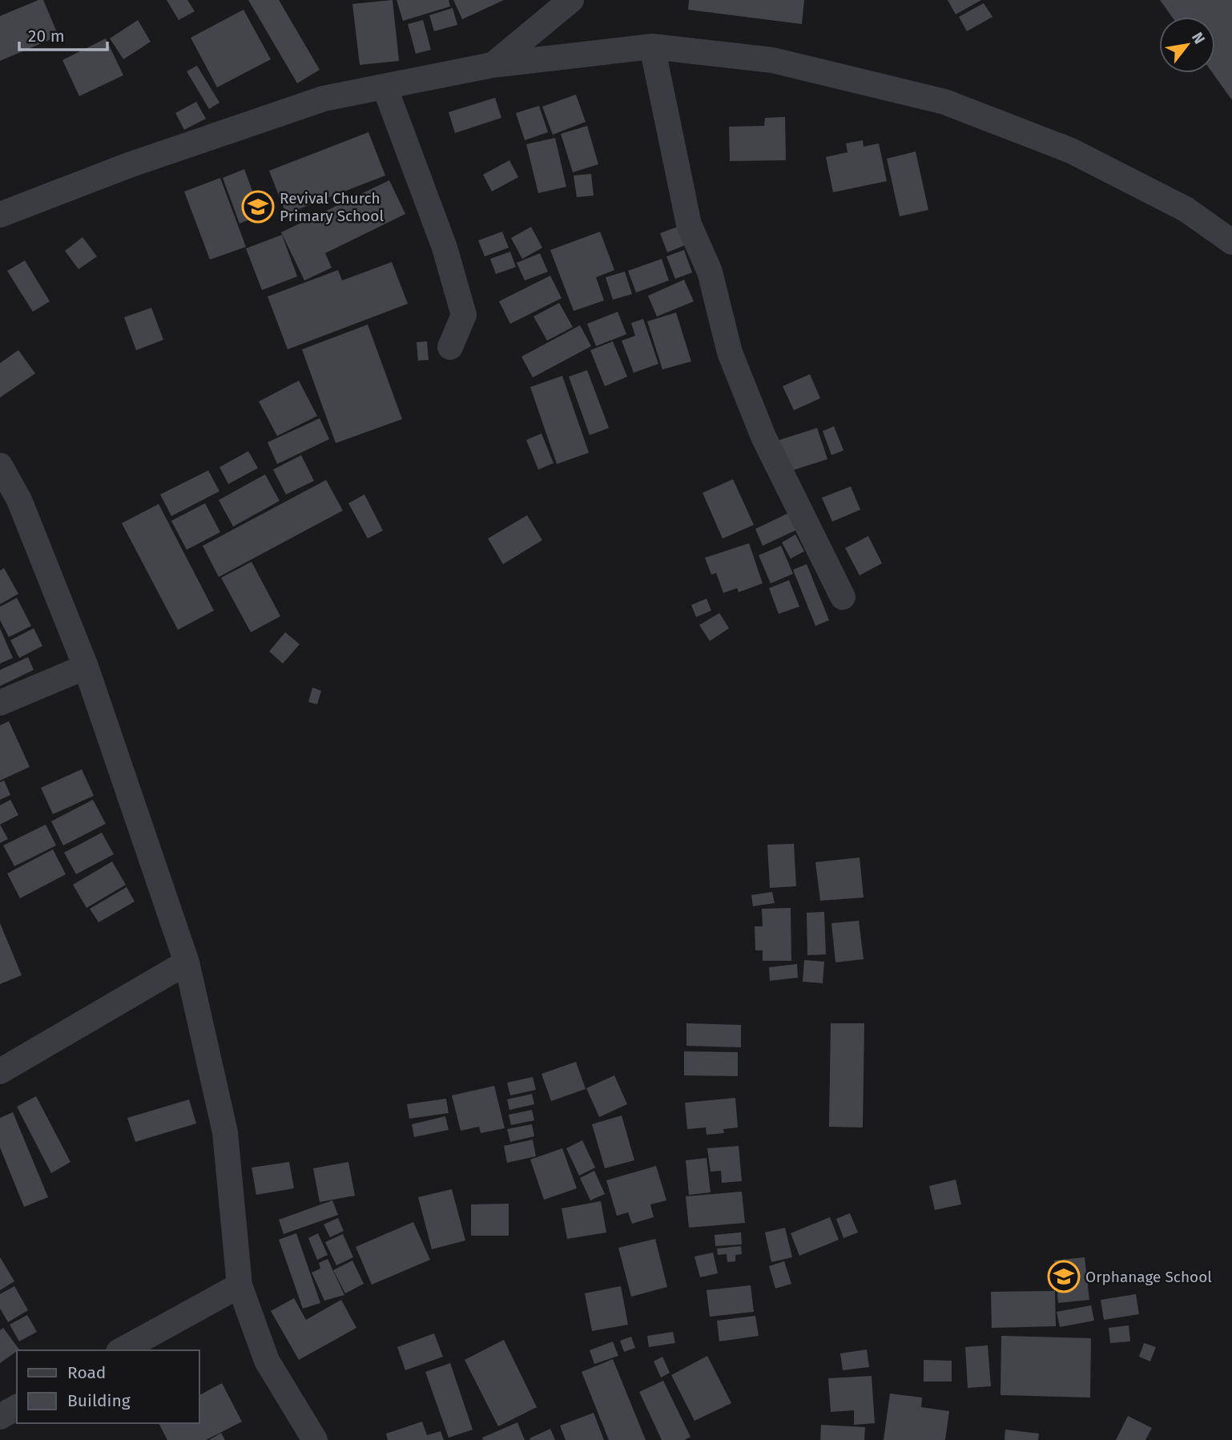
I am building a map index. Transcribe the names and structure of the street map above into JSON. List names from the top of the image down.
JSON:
{
  "places": {
    "school or university": ["Revival Church Primary School", "Orphanage School"]
  },
  "legend": ["Road", "Building"],
  "scale_bar": "20 m",
  "north": "top right"
}
